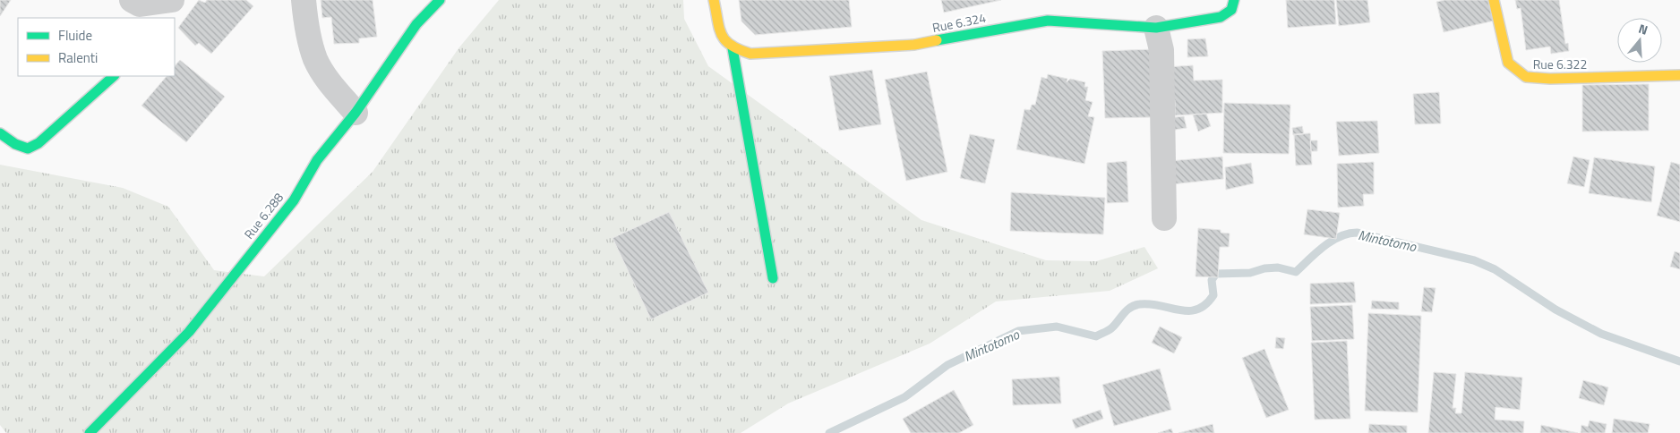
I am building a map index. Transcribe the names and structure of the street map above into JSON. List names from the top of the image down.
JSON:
{
  "streets": {
    "street": ["Rue 6.324", "Rue 6.322", "Rue 6.288"]
  },
  "water": ["Mintotomo"],
  "legend": ["Fluide", "Ralenti"],
  "north": "top"
}
